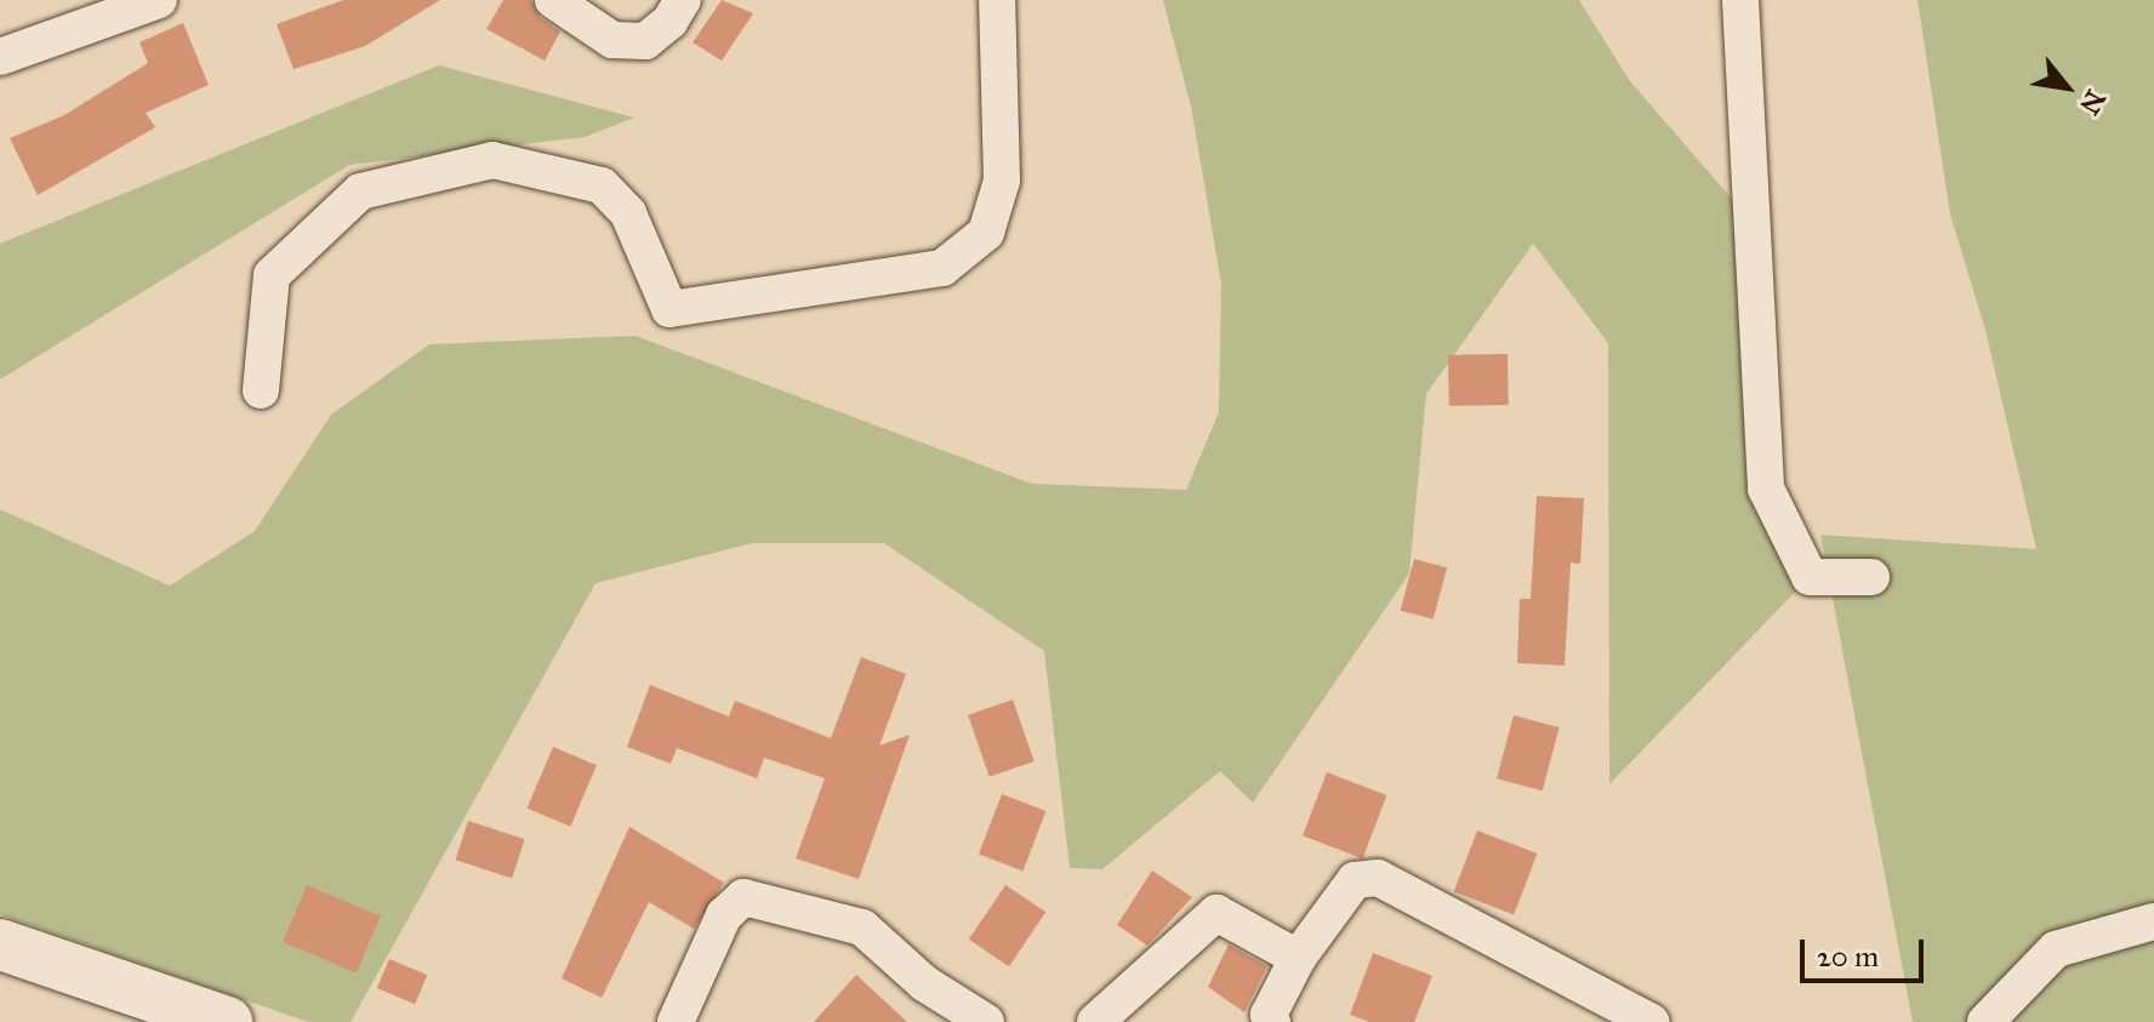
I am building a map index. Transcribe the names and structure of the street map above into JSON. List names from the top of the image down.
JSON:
{
  "scale_bar": "20 m",
  "north": "bottom right"
}
